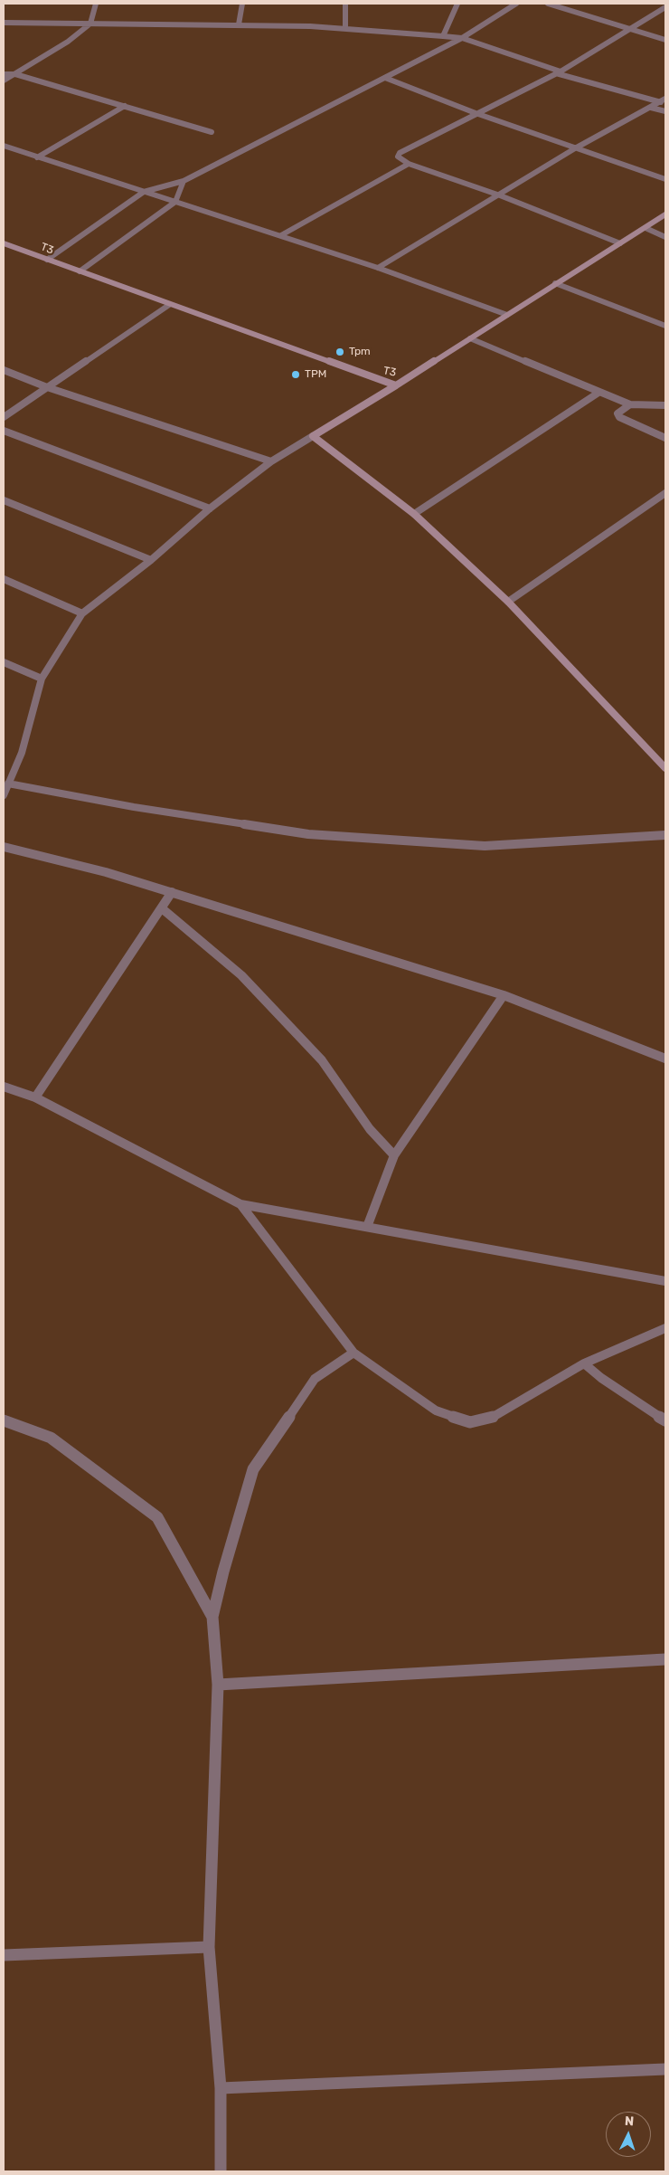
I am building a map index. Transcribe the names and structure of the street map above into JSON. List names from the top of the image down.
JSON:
{
  "streets": {
    "street": ["T3"]
  },
  "places": ["Tpm", "TPM"],
  "north": "top"
}
